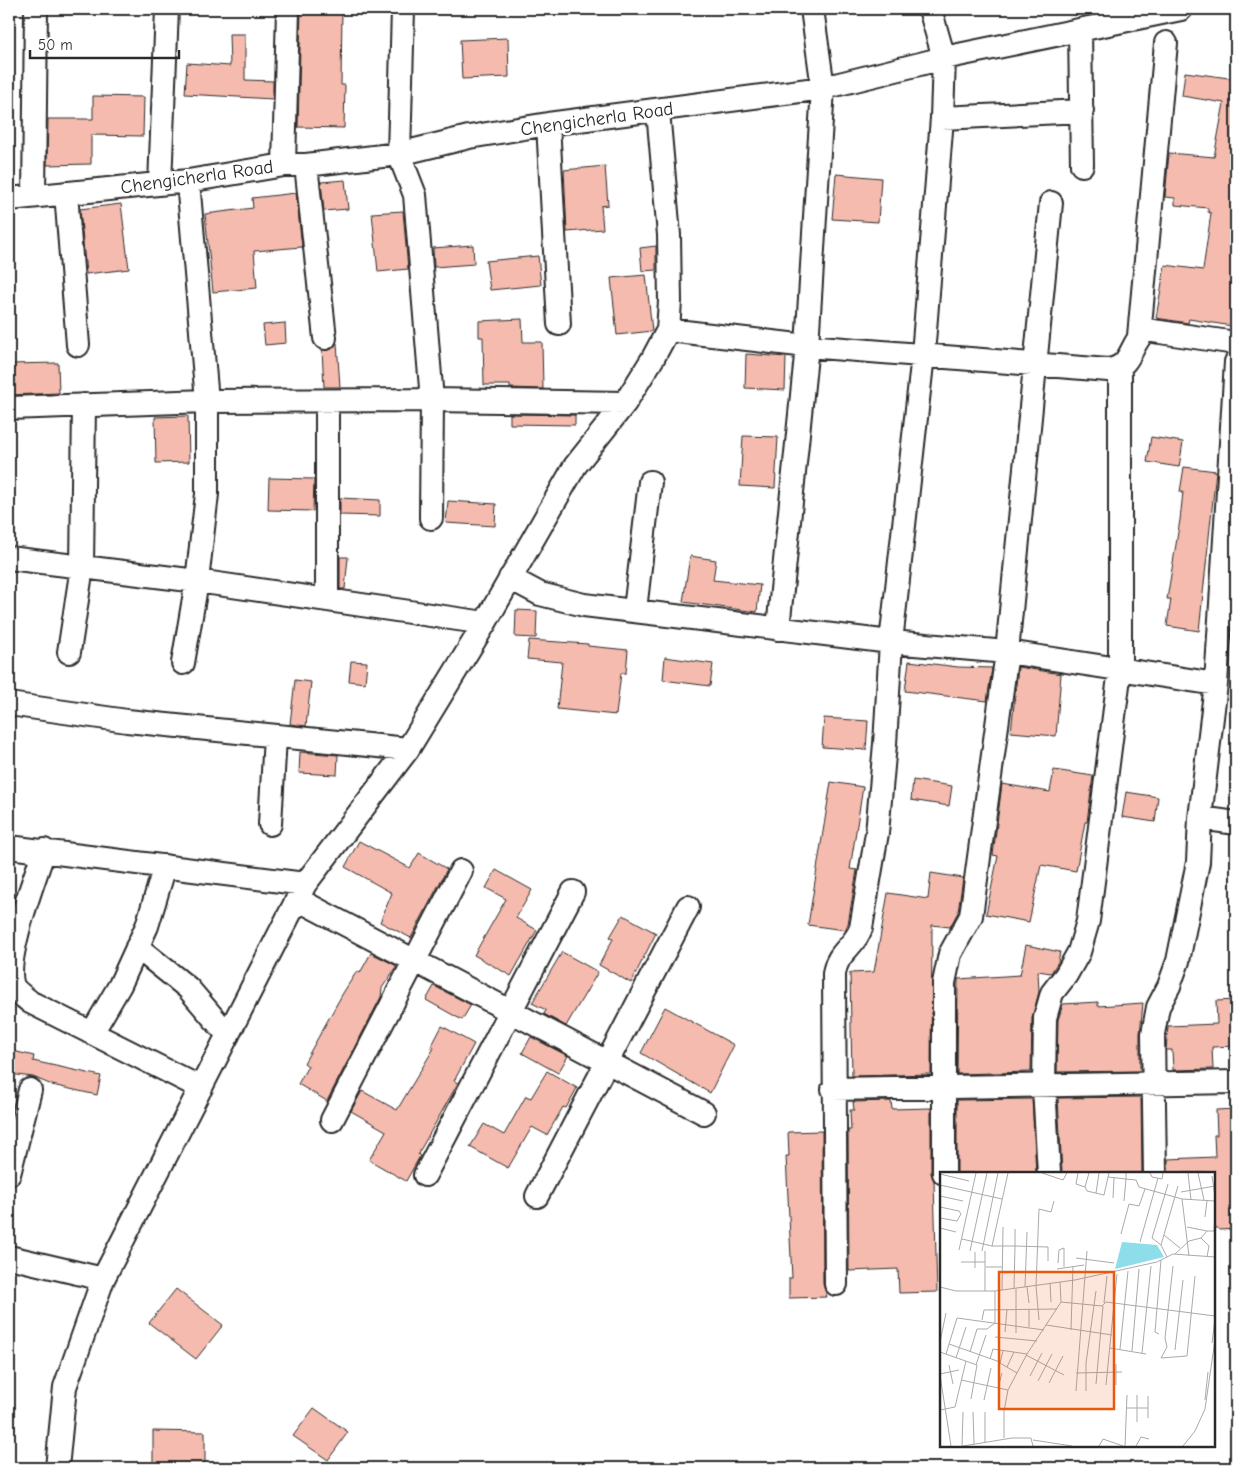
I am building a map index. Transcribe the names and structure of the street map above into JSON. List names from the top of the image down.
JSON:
{
  "streets": {
    "street": ["Chengicherla Road"]
  },
  "scale_bar": "50 m"
}
